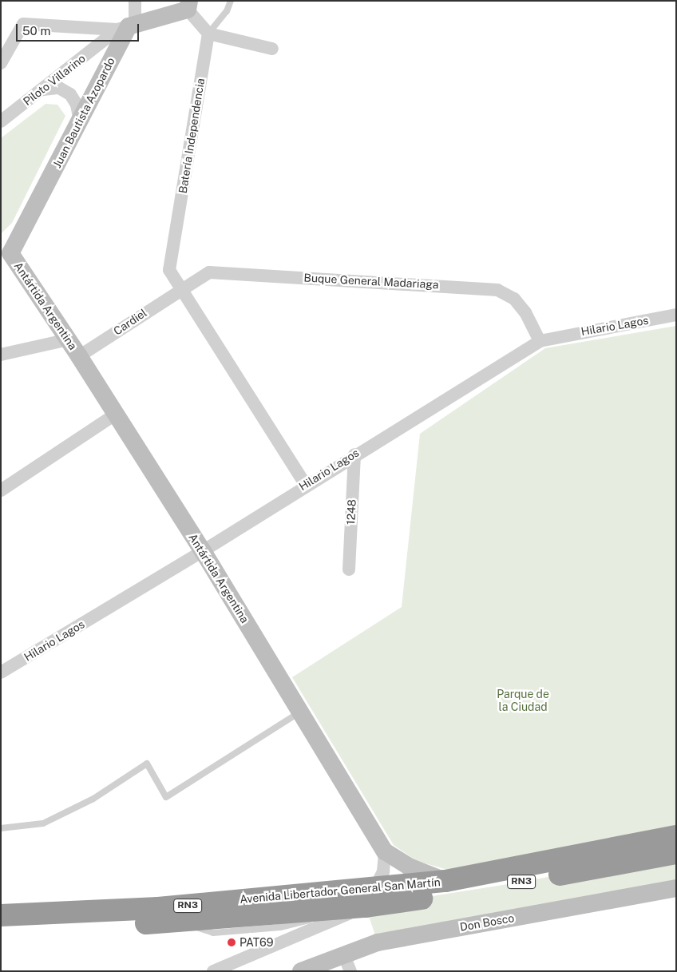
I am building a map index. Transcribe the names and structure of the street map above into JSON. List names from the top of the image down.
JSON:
{
  "streets": {
    "highway": ["RN3", "Avenida Libertador General San Martín"],
    "street": [
      "Piloto Villarino",
      "Juan Bautista Azopardo",
      "Batería Independencia",
      "Buque General Madariaga",
      "Antártida Argentina",
      "Cardiel",
      "Hilario Lagos",
      "1248",
      "Don Bosco"
    ]
  },
  "crossings": [
    ["Piloto Villarino", "Juan Bautista Azopardo"],
    ["Juan Bautista Azopardo", "Antártida Argentina"],
    ["Batería Independencia", "Buque General Madariaga"],
    ["Batería Independencia", "Cardiel"],
    ["Buque General Madariaga", "Cardiel"],
    ["Buque General Madariaga", "Hilario Lagos"],
    ["Antártida Argentina", "Cardiel"],
    ["Antártida Argentina", "Hilario Lagos"],
    ["Antártida Argentina", "Avenida Libertador General San Martín"],
    ["Hilario Lagos", "1248"]
  ],
  "parks": ["Parque de la Ciudad"],
  "places": ["PAT69"],
  "scale_bar": "50 m"
}
